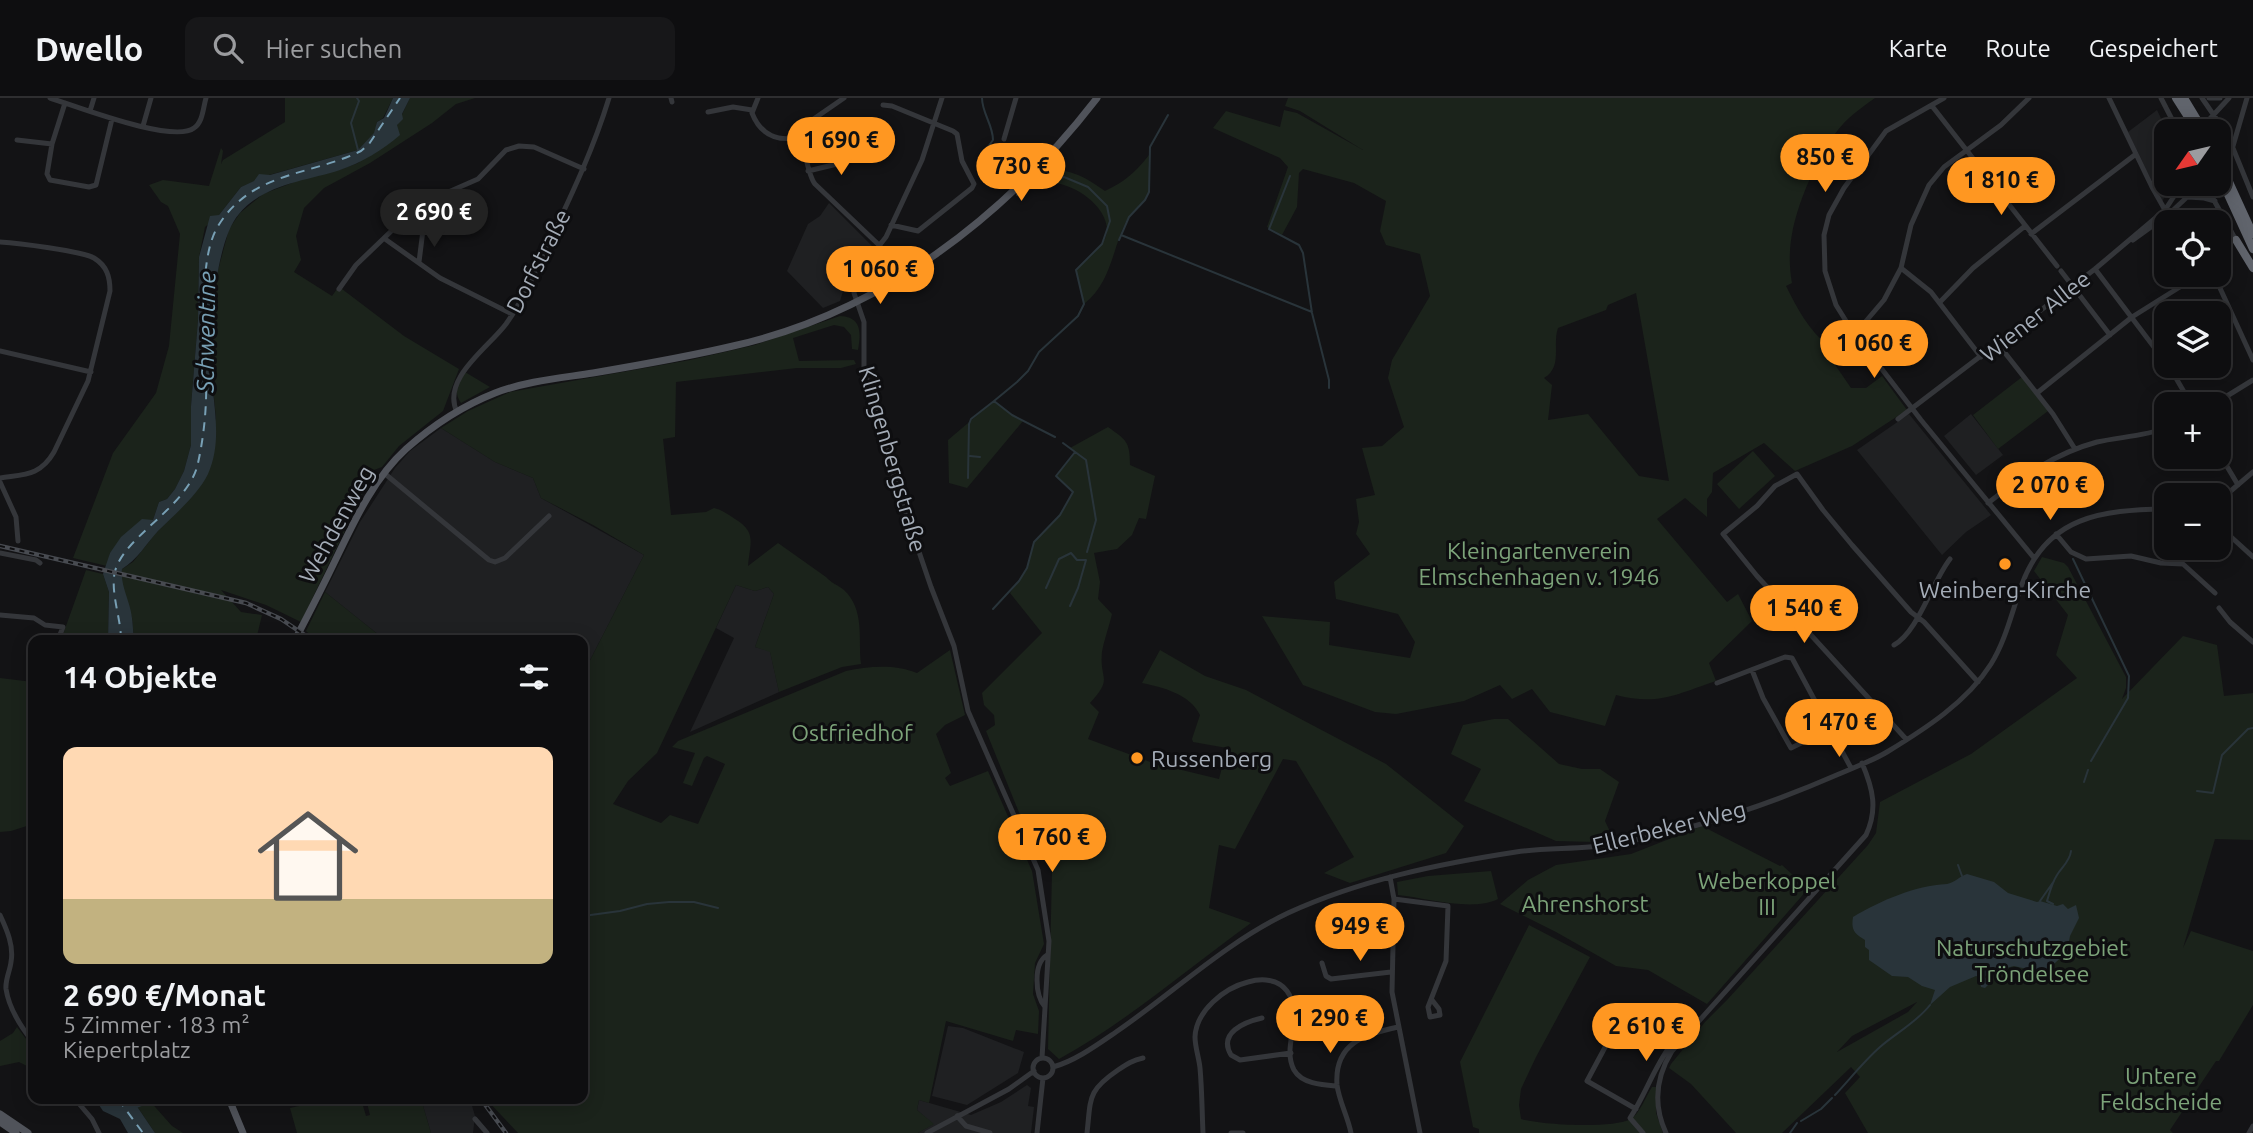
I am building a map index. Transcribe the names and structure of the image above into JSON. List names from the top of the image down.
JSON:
{
  "streets": {
    "main road": ["Wehdenweg"],
    "street": [
      "Dorfstraße",
      "Wiener Allee",
      "Klingenbergstraße",
      "Ellerbeker Weg"
    ]
  },
  "crossings": [
    ["Dorfstraße", "Wehdenweg"],
    ["Klingenbergstraße", "Wehdenweg"],
    ["Klingenbergstraße", "Ellerbeker Weg"]
  ],
  "water": ["Schwentine"],
  "parks": [
    "Kleingartenverein Elmschenhagen v. 1946",
    "Ostfriedhof",
    "Weberkoppel III",
    "Ahrenshorst",
    "Naturschutzgebiet Tröndelsee",
    "Untere Feldscheide"
  ],
  "places": ["Weinberg-Kirche", "Russenberg"],
  "north": "bottom left",
  "page": {
    "header": "Dwello",
    "search": "Hier suchen",
    "nav": ["Karte", "Route", "Gespeichert"],
    "price": [
      "1 690 €",
      "850 €",
      "730 €",
      "1 810 €",
      "2 690 €",
      "1 060 €",
      "1 060 €",
      "2 070 €",
      "1 540 €",
      "1 470 €",
      "1 760 €",
      "949 €",
      "1 290 €",
      "2 610 €"
    ],
    "map_buttons": ["+", "−"],
    "heading": "14 Objekte",
    "list": [
      {
        "name": "2 690 €/Monat",
        "note": "5 Zimmer · 183 m² · Kiepertplatz"
      }
    ]
  }
}
